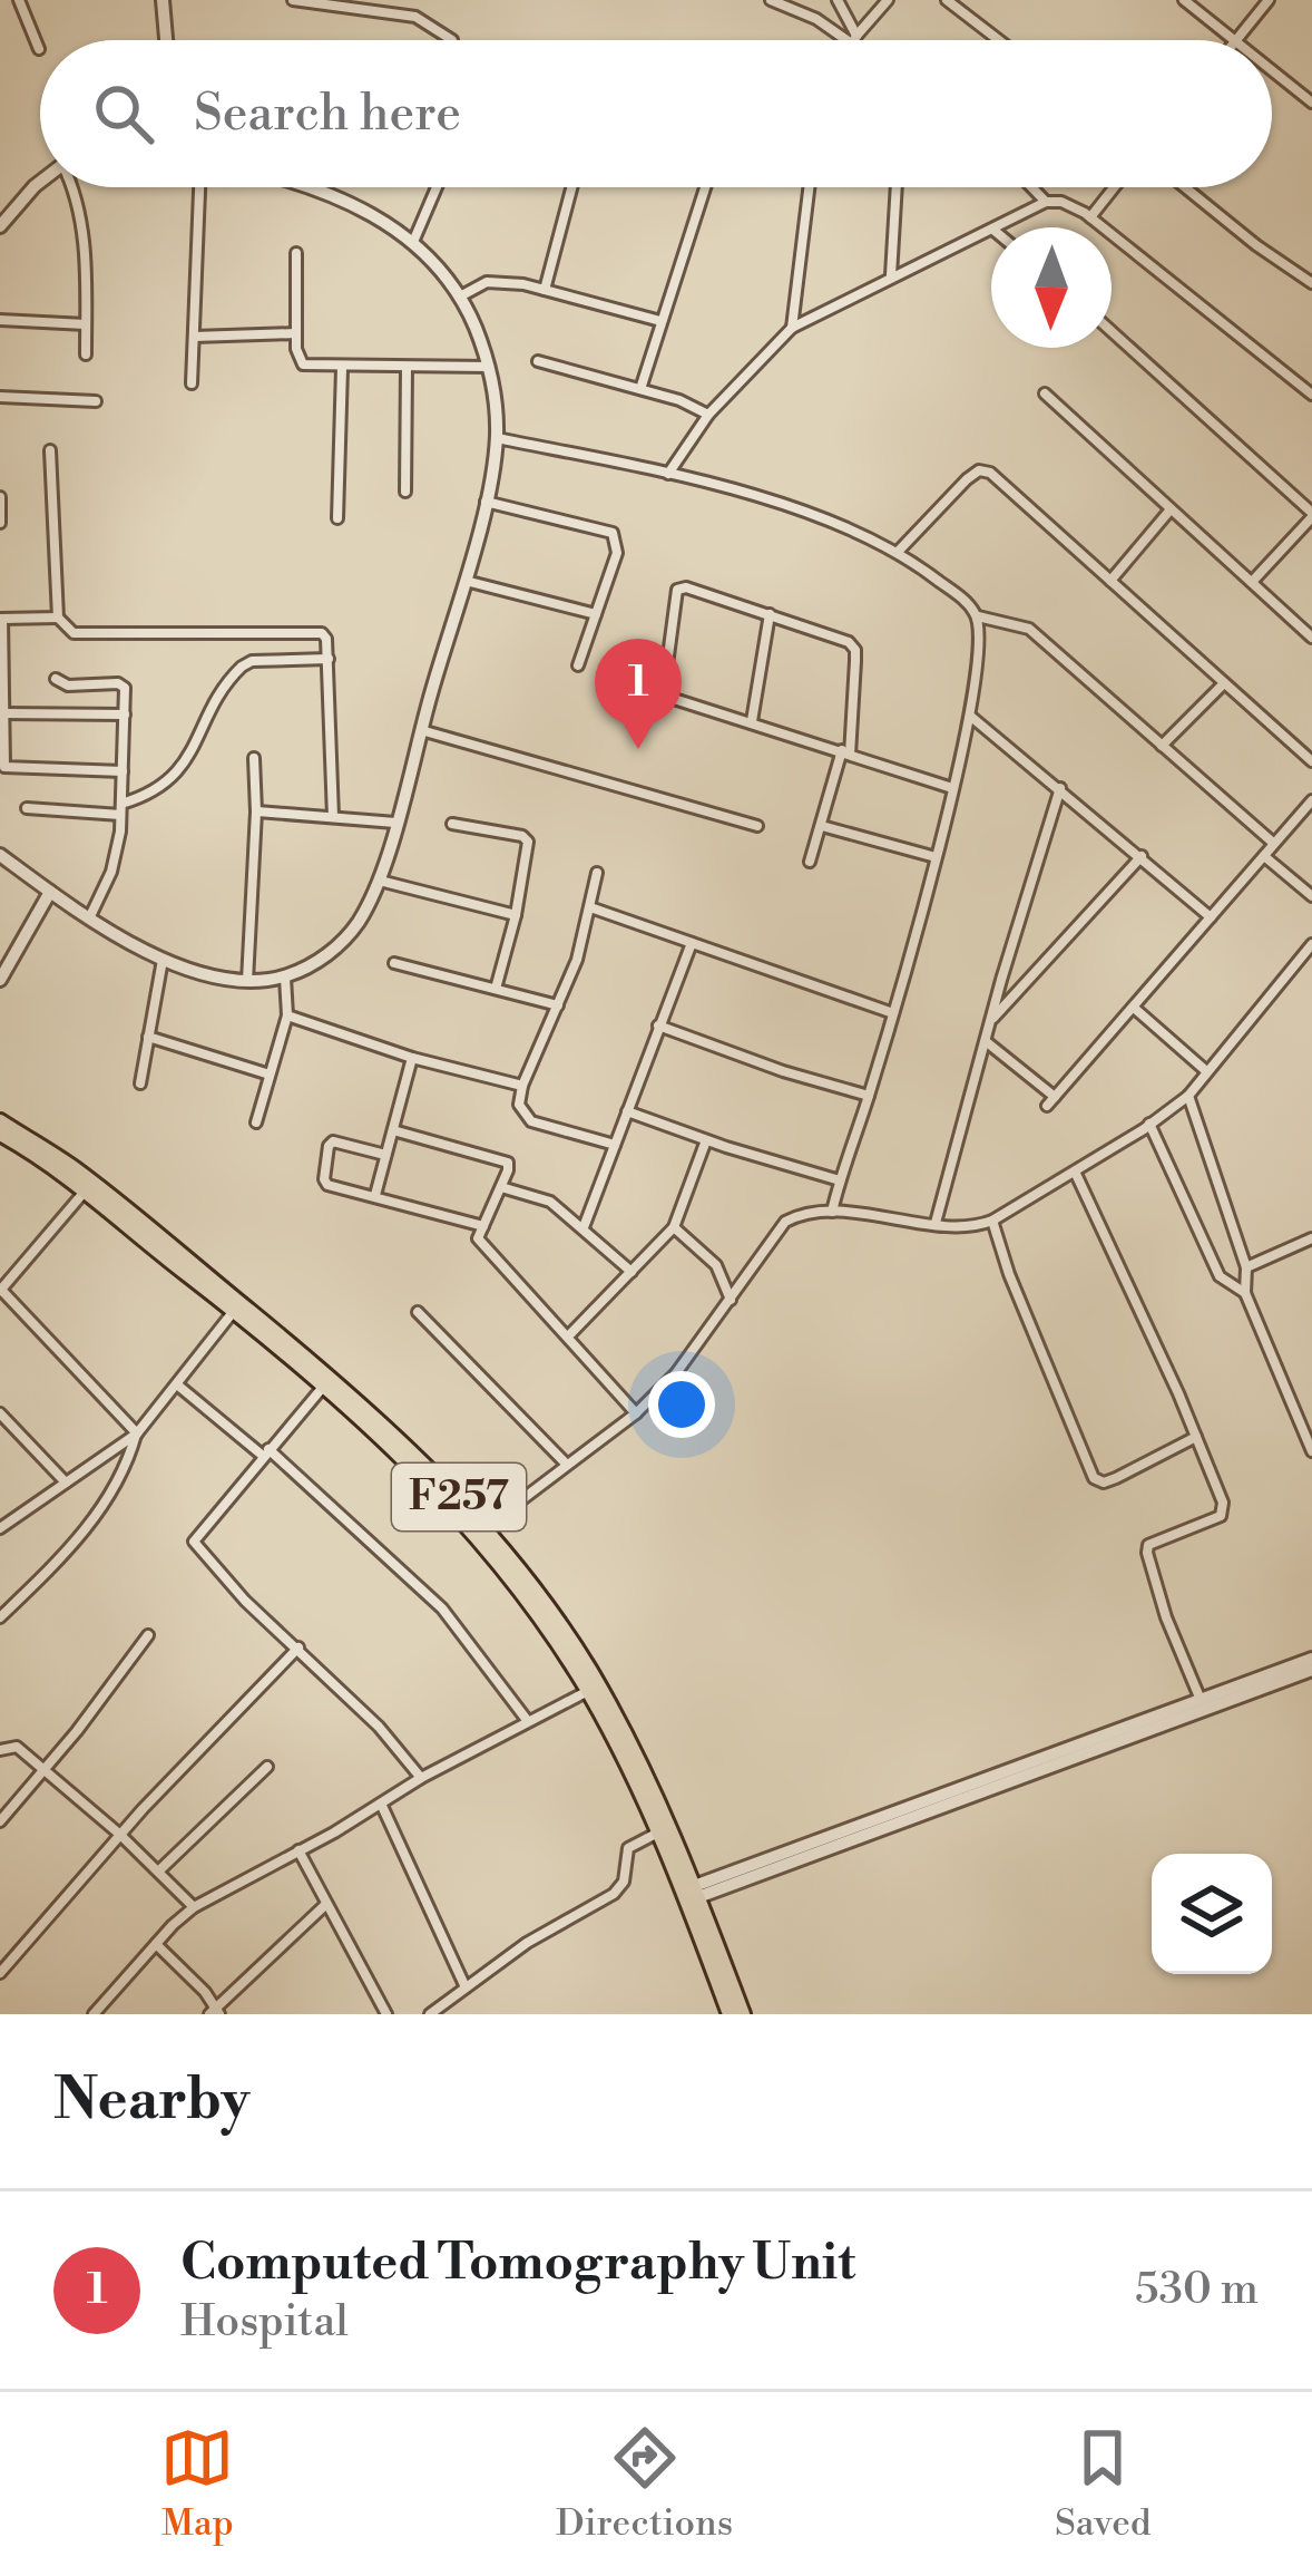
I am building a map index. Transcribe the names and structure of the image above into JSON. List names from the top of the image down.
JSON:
{
  "streets": {
    "main road": ["F257"]
  },
  "north": "bottom",
  "page": {
    "search": "Search here",
    "pins": "1",
    "heading": "Nearby",
    "list": [
      {
        "mark": "1",
        "name": "Computed Tomography Unit",
        "note": "Hospital",
        "value": "530 m"
      }
    ],
    "nav": ["Map", "Directions", "Saved"]
  }
}
